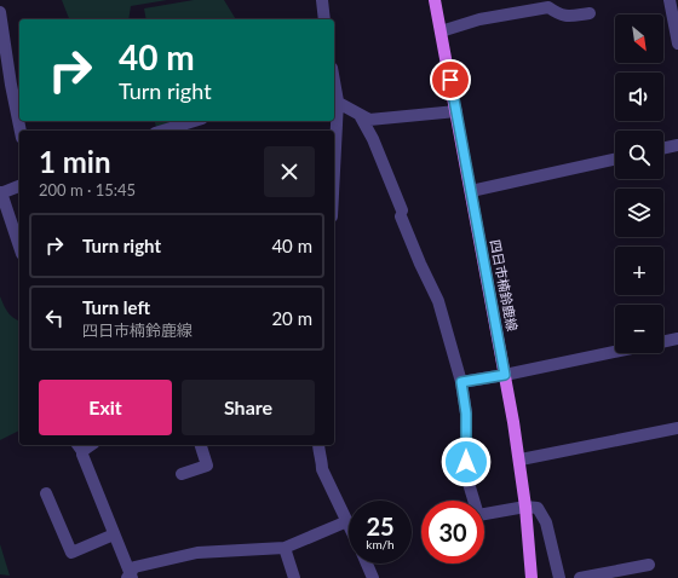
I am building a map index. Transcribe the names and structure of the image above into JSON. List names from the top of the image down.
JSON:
{
  "streets": {
    "main road": ["四日市楠鈴鹿線"]
  },
  "north": "bottom right",
  "page": {
    "map_buttons": ["+", "−"],
    "turn": ["40 m", "Turn right"],
    "heading": ["1 min", "200 m · 15:45"],
    "list": [
      {
        "name": "Turn right",
        "value": "40 m"
      },
      {
        "name": "Turn left",
        "note": "四日市楠鈴鹿線",
        "value": "20 m"
      }
    ],
    "buttons": ["Exit", "Share"],
    "speed": "25 km/h",
    "limit": "30"
  }
}
